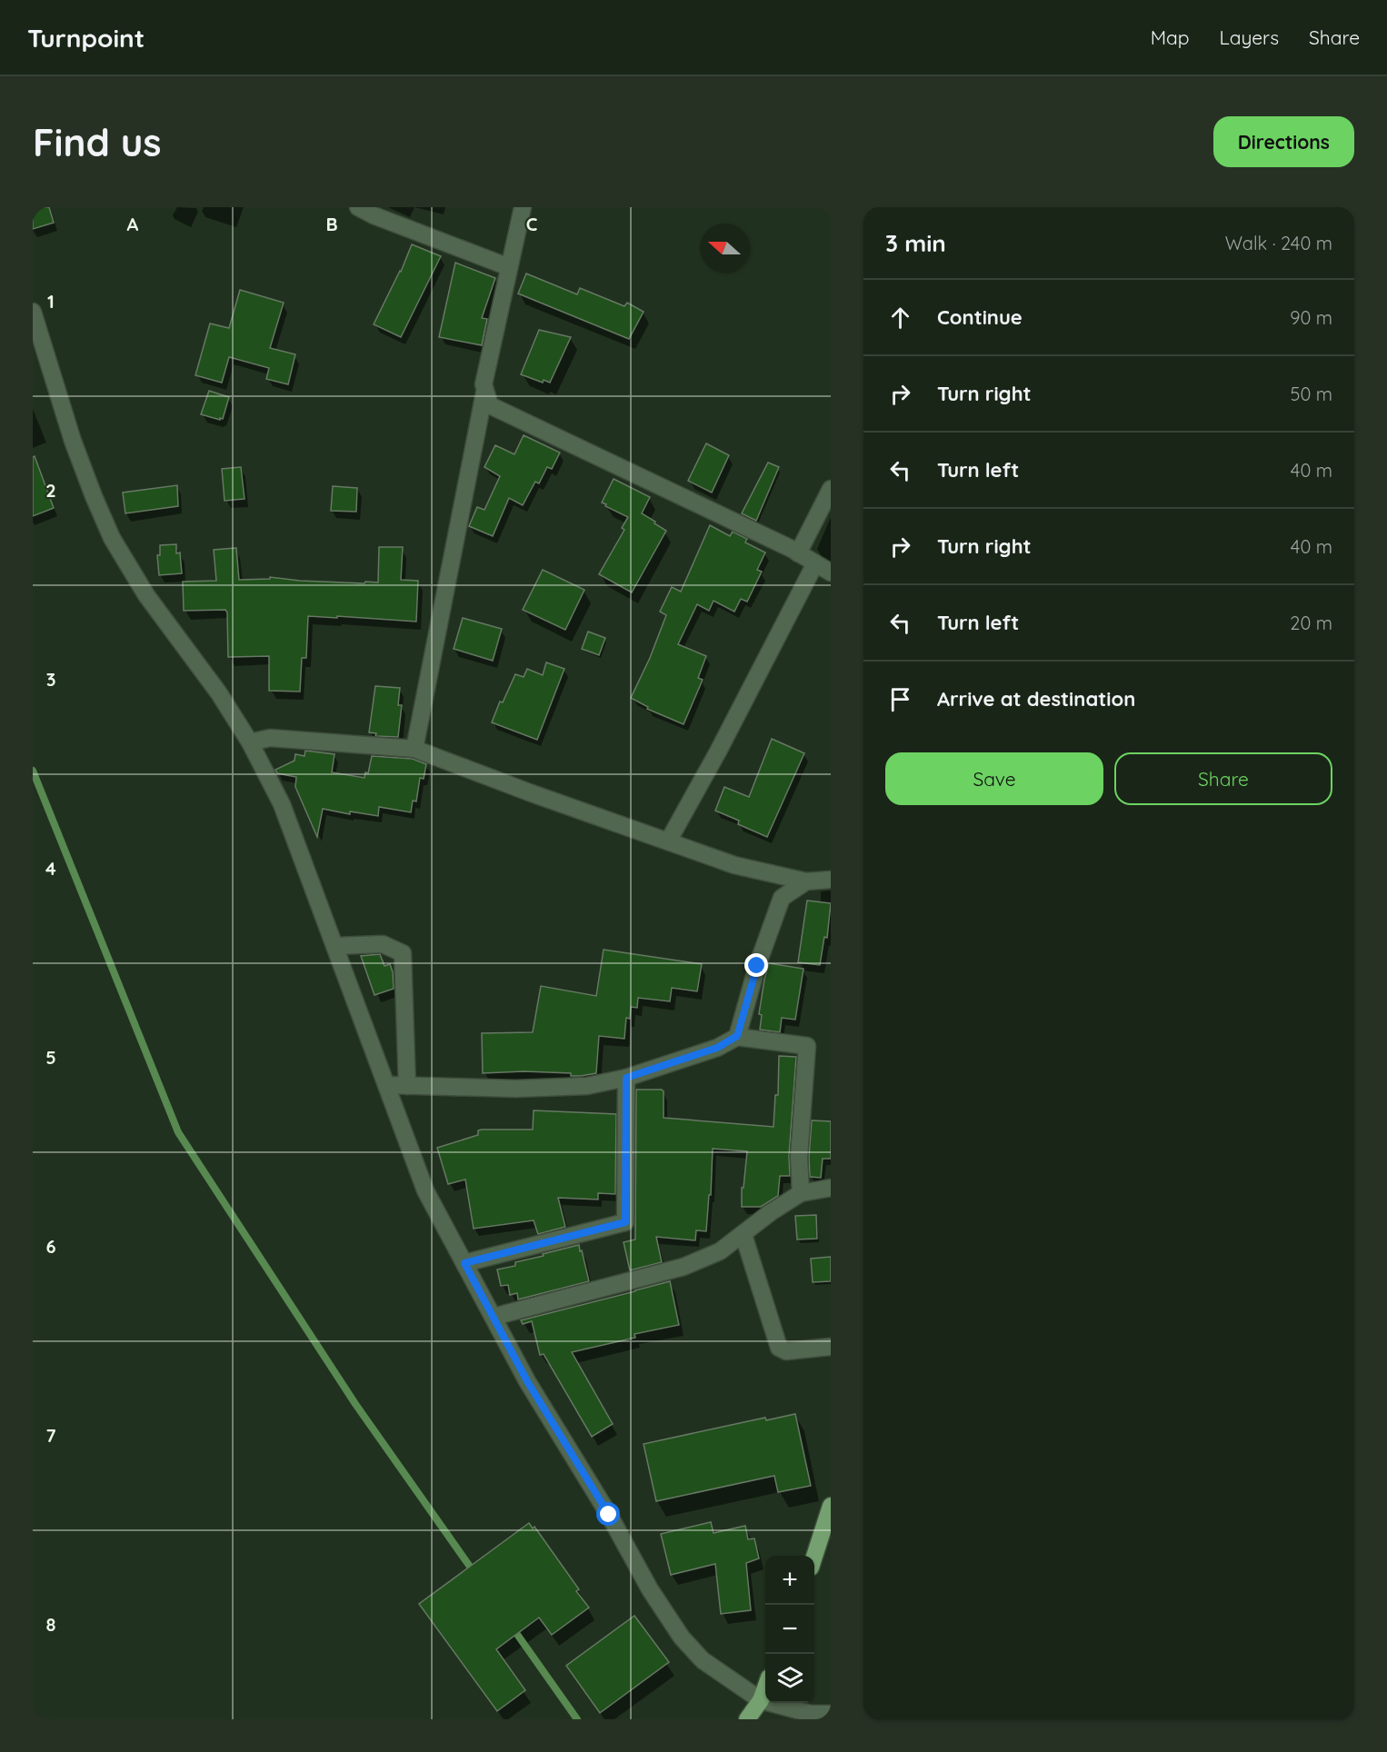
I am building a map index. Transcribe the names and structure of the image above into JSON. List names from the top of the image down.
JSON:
{
  "north": "left",
  "page": {
    "header": "Turnpoint",
    "nav": ["Map", "Layers", "Share"],
    "buttons": [
      "Directions",
      ["Save", "Share"]
    ],
    "title": "Find us",
    "heading": ["3 min", "Walk · 240 m"],
    "list": [
      ["Continue", "90 m"],
      ["Turn right", "50 m"],
      ["Turn left", "40 m"],
      ["Turn right", "40 m"],
      ["Turn left", "20 m"],
      "Arrive at destination"
    ],
    "map_buttons": ["+", "−"]
  },
  "grid": {
    "columns": ["A", "B", "C"],
    "rows": [
      "1",
      "2",
      "3",
      "4",
      "5",
      "6",
      "7",
      "8"
    ]
  }
}
